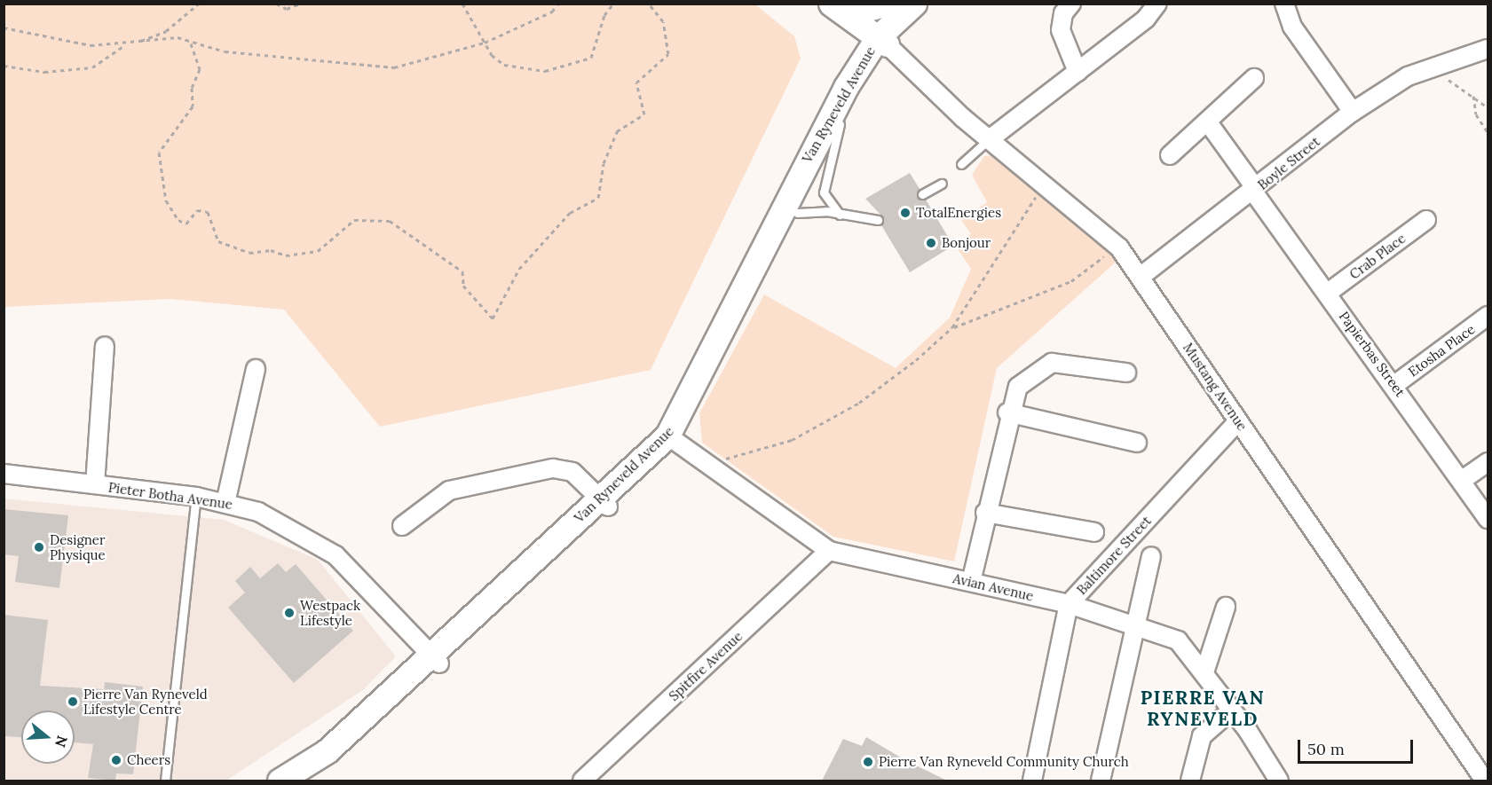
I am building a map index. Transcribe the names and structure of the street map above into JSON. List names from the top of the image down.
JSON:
{
  "streets": {
    "main road": ["Van Ryneveld Avenue"],
    "street": [
      "Boyle Street",
      "Crab Place",
      "Etosha Place",
      "Papierbas Street",
      "Mustang Avenue",
      "Pieter Botha Avenue",
      "Baltimore Street",
      "Avian Avenue",
      "Spitfire Avenue"
    ]
  },
  "crossings": [
    ["Van Ryneveld Avenue", "Mustang Avenue"],
    ["Van Ryneveld Avenue", "Pieter Botha Avenue"],
    ["Van Ryneveld Avenue", "Avian Avenue"],
    ["Boyle Street", "Papierbas Street"],
    ["Boyle Street", "Mustang Avenue"],
    ["Crab Place", "Papierbas Street"],
    ["Etosha Place", "Papierbas Street"],
    ["Mustang Avenue", "Baltimore Street"],
    ["Baltimore Street", "Avian Avenue"],
    ["Avian Avenue", "Spitfire Avenue"]
  ],
  "districts": ["PIERRE VAN RYNEVELD"],
  "places": [
    "TotalEnergies",
    "Bonjour",
    "Designer Physique",
    "Westpack Lifestyle",
    "Pierre Van Ryneveld Lifestyle Centre",
    "Cheers",
    "Pierre Van Ryneveld Community Church"
  ],
  "scale_bar": "50 m",
  "north": "right"
}
